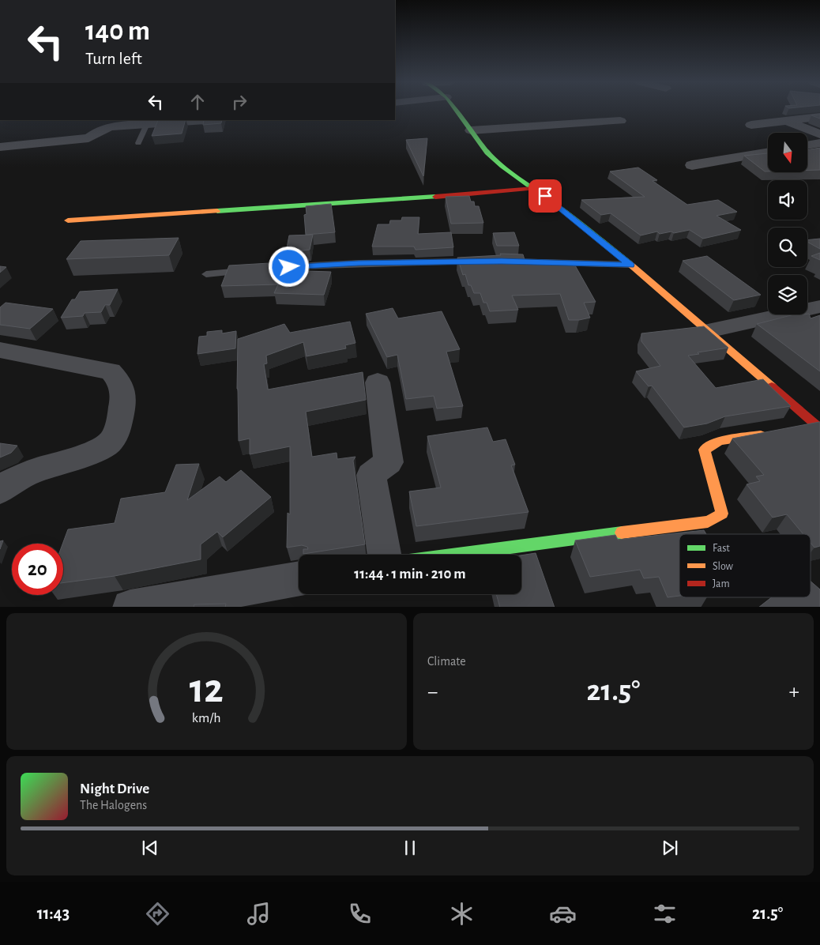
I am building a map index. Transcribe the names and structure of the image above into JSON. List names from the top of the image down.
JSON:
{
  "legend": ["Fast", "Slow", "Jam"],
  "north": "bottom",
  "page": {
    "turn": ["140 m", "Turn left"],
    "limit": "20",
    "trip": "11:44 · 1 min · 210 m",
    "tile": "Climate",
    "heat": ["−", "21.5°", "+"],
    "song": ["Night Drive", "The Halogens"],
    "tabs": ["11:43", "21.5°"],
    "gauge": ["12", "km/h"]
  }
}
